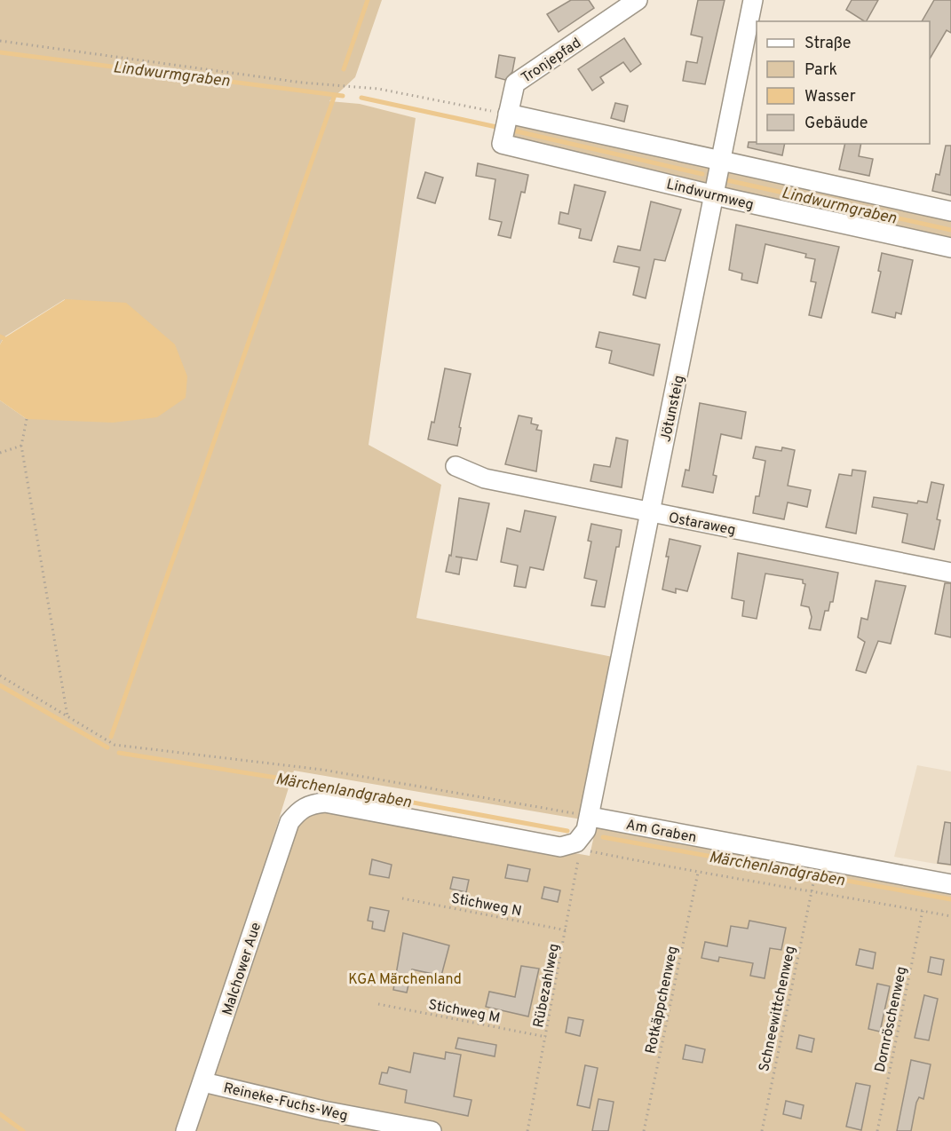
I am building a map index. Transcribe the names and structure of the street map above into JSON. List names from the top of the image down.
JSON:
{
  "streets": {
    "street": [
      "Tronjepfad",
      "Lindwurmweg",
      "Jötunsteig",
      "Ostaraweg",
      "Am Graben",
      "Malchower Aue",
      "Reineke-Fuchs-Weg"
    ],
    "path": [
      "Stichweg N",
      "Rübezahlweg",
      "Rotkäppchenweg",
      "Schneewittchenweg",
      "Stichweg M",
      "Dornröschenweg"
    ]
  },
  "crossings": [
    ["Tronjepfad", "Lindwurmweg"],
    ["Lindwurmweg", "Jötunsteig"],
    ["Jötunsteig", "Ostaraweg"],
    ["Jötunsteig", "Am Graben"],
    ["Stichweg N", "Rübezahlweg"],
    ["Malchower Aue", "Rübezahlweg"],
    ["Malchower Aue", "Reineke-Fuchs-Weg"],
    ["Rübezahlweg", "Stichweg M"]
  ],
  "water": ["Lindwurmgraben", "Märchenlandgraben"],
  "parks": ["KGA Märchenland"],
  "legend": [
    "Straße",
    "Park",
    "Wasser",
    "Gebäude"
  ]
}
